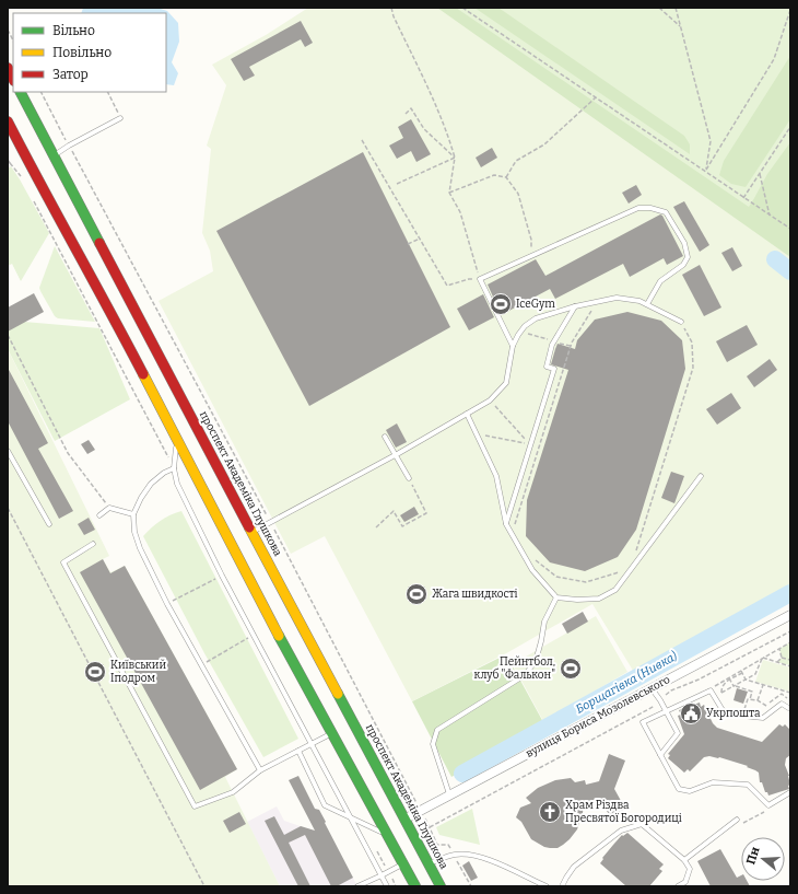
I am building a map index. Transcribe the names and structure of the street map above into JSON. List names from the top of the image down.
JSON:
{
  "streets": {
    "highway": ["проспект Академіка Глушкова"],
    "street": ["вулиця Бориса Мозолевського"]
  },
  "crossings": [
    ["проспект Академіка Глушкова", "вулиця Бориса Мозолевського"]
  ],
  "water": ["Борщагівка (Нивка)"],
  "places": {
    "sports": [
      "IceGym",
      "Жага швидкості",
      "Пейнтбол, клуб \"Фалькон\"",
      "Київський Іподром"
    ],
    "public building": ["Укрпошта"],
    "church": ["Храм Різдва Пресвятої Богородиці"]
  },
  "legend": ["Вільно", "Повільно", "Затор"],
  "north": "left"
}
